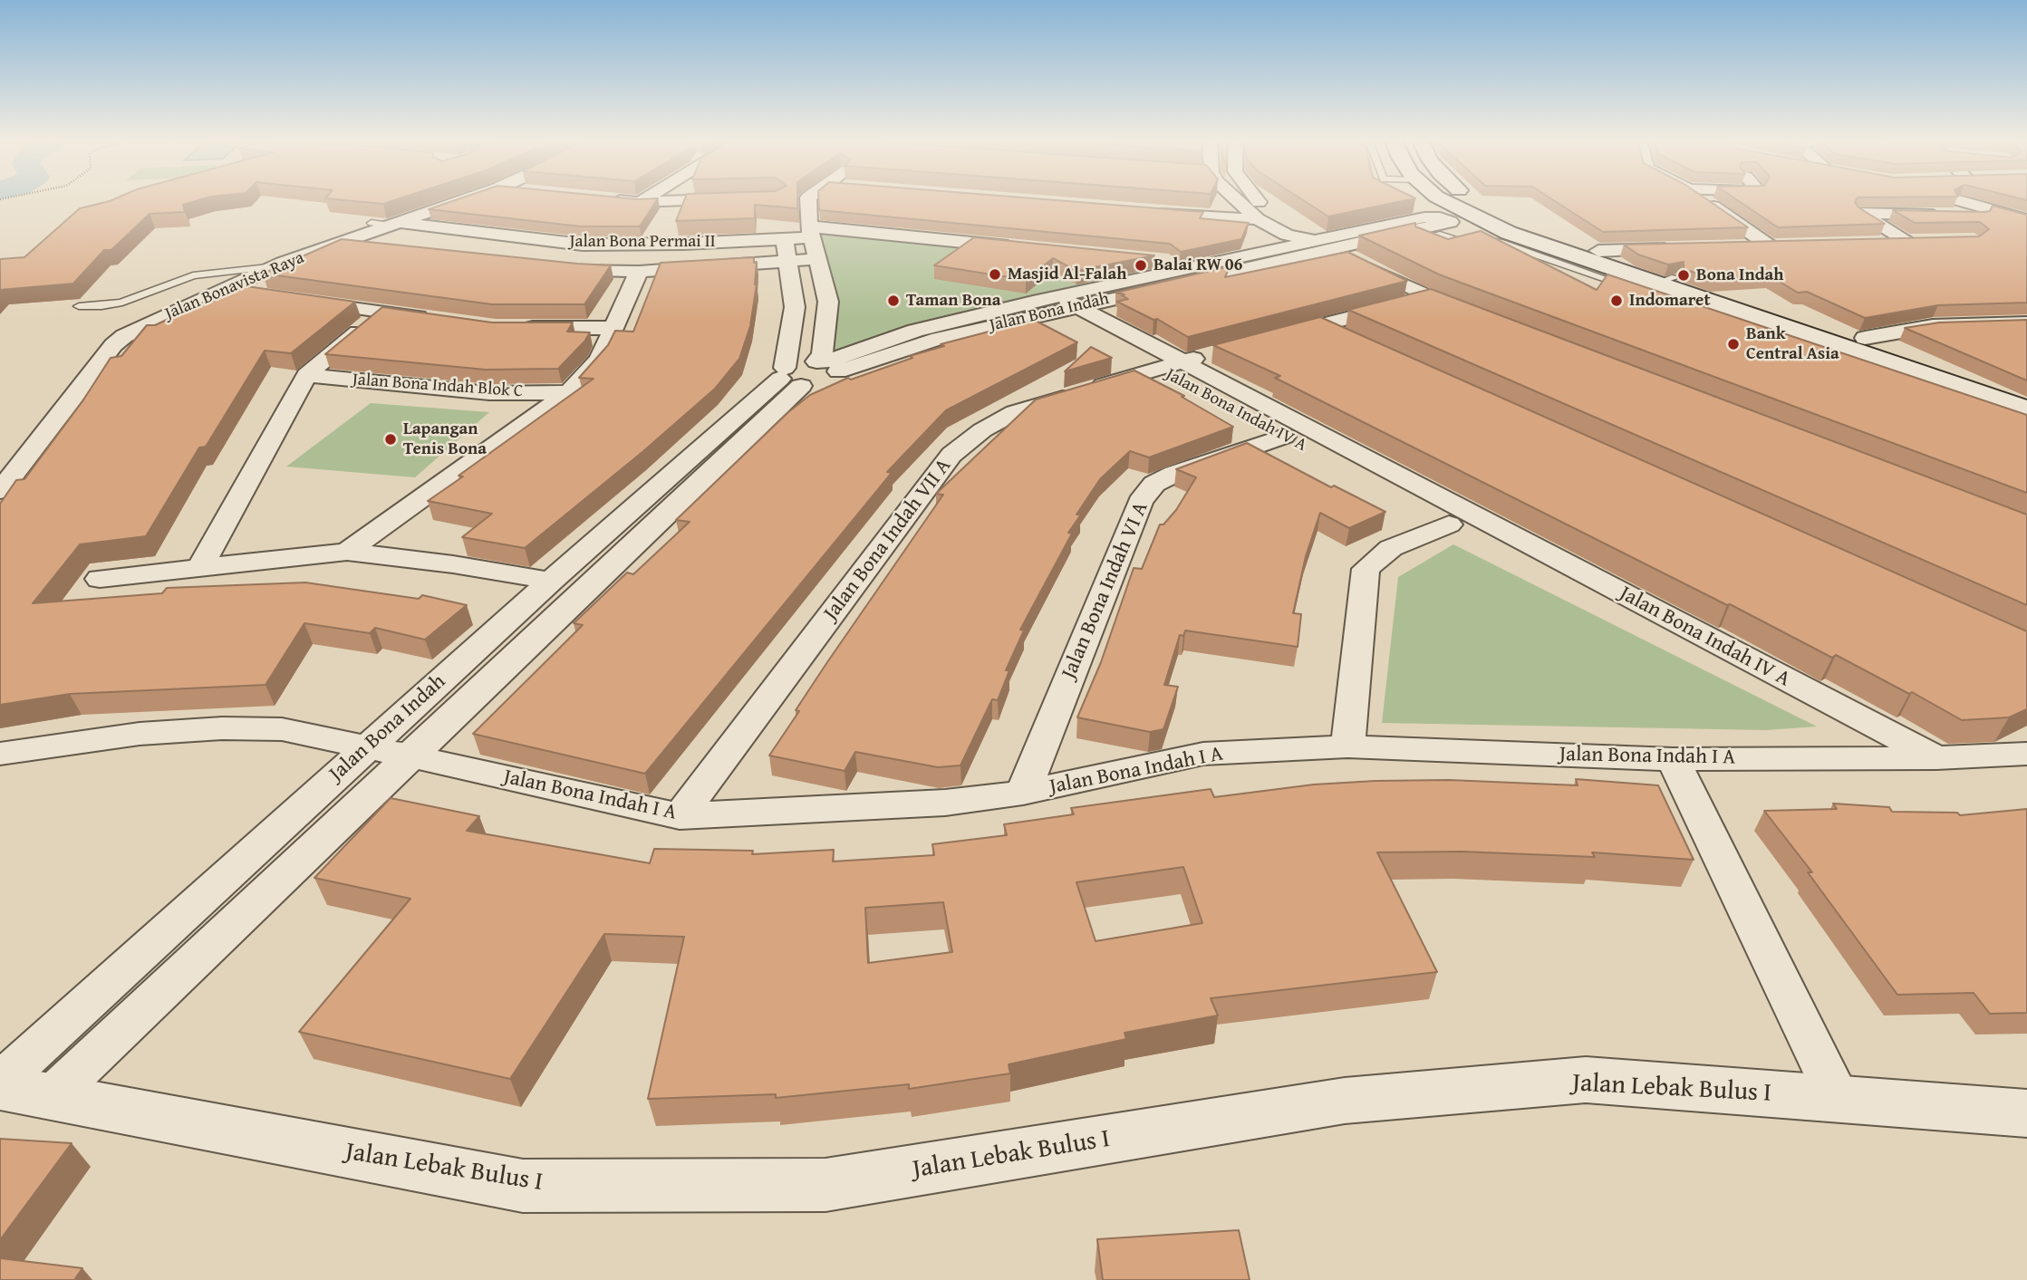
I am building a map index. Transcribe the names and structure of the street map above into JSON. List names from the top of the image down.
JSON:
{
  "streets": {
    "main road": ["Jalan Lebak Bulus I"],
    "street": [
      "Jalan Bona Permai II",
      "Jalan Bonavista Raya",
      "Jalan Bona Indah",
      "Jalan Bona Indah Blok C",
      "Jalan Bona Indah IV A",
      "Jalan Bona Indah VII A",
      "Jalan Bona Indah VI A",
      "Jalan Bona Indah I A"
    ]
  },
  "crossings": [
    ["Jalan Bona Permai II", "Jalan Bonavista Raya"],
    ["Jalan Bona Indah", "Jalan Bona Indah IV A"],
    ["Jalan Bona Indah", "Jalan Bona Indah I A"],
    ["Jalan Bona Indah", "Jalan Lebak Bulus I"],
    ["Jalan Bona Indah IV A", "Jalan Bona Indah VII A"],
    ["Jalan Bona Indah IV A", "Jalan Bona Indah VI A"],
    ["Jalan Bona Indah IV A", "Jalan Bona Indah I A"],
    ["Jalan Bona Indah VII A", "Jalan Bona Indah I A"],
    ["Jalan Bona Indah VI A", "Jalan Bona Indah I A"]
  ],
  "places": [
    "Balai RW 06",
    "Masjid Al-Falah",
    "Bona Indah",
    "Taman Bona",
    "Indomaret",
    "Bank Central Asia",
    "Lapangan Tenis Bona"
  ]
}
